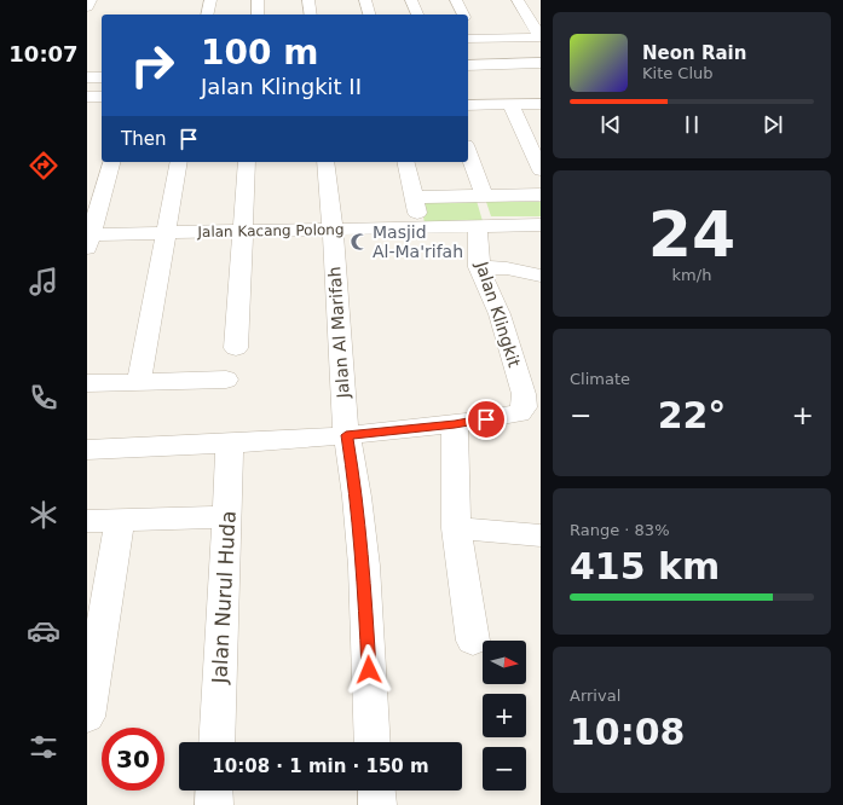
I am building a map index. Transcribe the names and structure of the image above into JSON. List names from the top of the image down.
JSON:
{
  "streets": {
    "street": [
      "Jalan Kacang Polong",
      "Jalan Klingkit",
      "Jalan Al Marifah",
      "Jalan Nurul Huda"
    ]
  },
  "crossings": [
    ["Jalan Kacang Polong", "Jalan Klingkit"],
    ["Jalan Kacang Polong", "Jalan Al Marifah"]
  ],
  "places": {
    "mosque": ["Masjid Al-Ma'rifah"]
  },
  "north": "right",
  "page": {
    "tabs": "10:07",
    "turn": ["100 m", "Jalan Klingkit II"],
    "song": ["Neon Rain", "Kite Club"],
    "then": "Then",
    "tile": [
      ["24", "km/h"],
      "Climate",
      ["Range · 83%", "415 km"],
      ["Arrival", "10:08"]
    ],
    "heat": ["−", "22°", "+"],
    "map_buttons": ["+", "−"],
    "limit": "30",
    "trip": "10:08 · 1 min · 150 m"
  }
}
